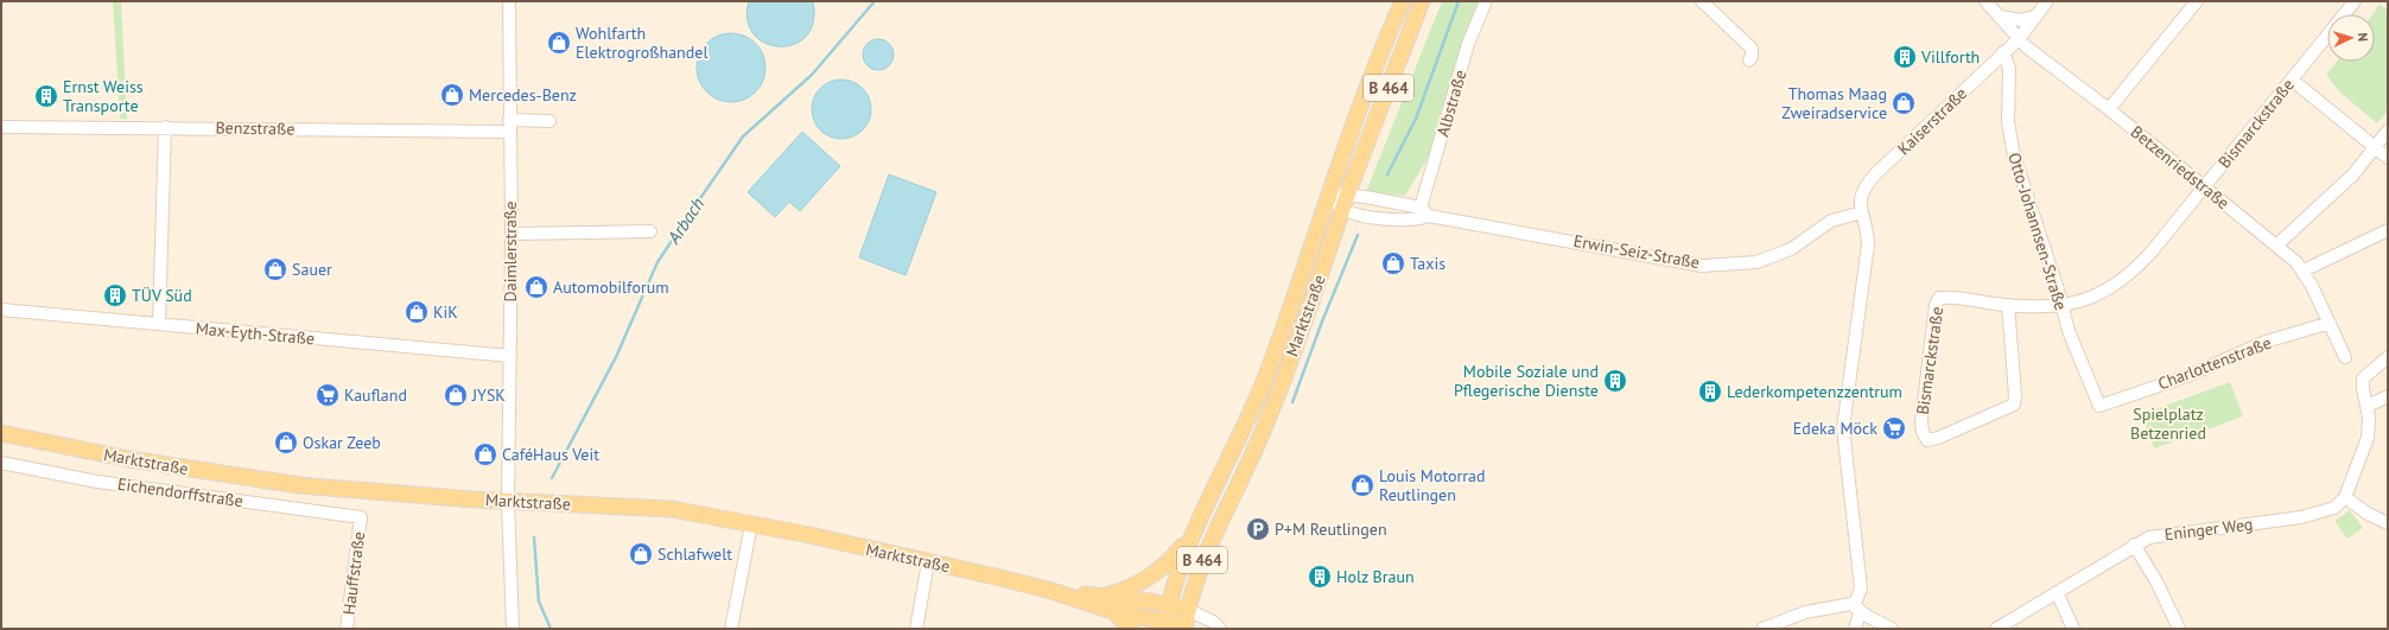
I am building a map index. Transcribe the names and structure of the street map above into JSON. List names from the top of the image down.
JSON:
{
  "streets": {
    "main road": ["B 464", "Marktstraße"],
    "street": [
      "Albstraße",
      "Kaiserstraße",
      "Bismarckstraße",
      "Benzstraße",
      "Betzenriedstraße",
      "Otto-Johannsen-Straße",
      "Daimlerstraße",
      "Erwin-Seiz-Straße",
      "Max-Eyth-Straße",
      "Charlottenstraße",
      "Eichendorffstraße",
      "Eninger Weg",
      "Hauffstraße"
    ]
  },
  "crossings": [
    ["Albstraße", "Erwin-Seiz-Straße"],
    ["Kaiserstraße", "Betzenriedstraße"],
    ["Kaiserstraße", "Otto-Johannsen-Straße"],
    ["Kaiserstraße", "Erwin-Seiz-Straße"],
    ["Bismarckstraße", "Betzenriedstraße"],
    ["Bismarckstraße", "Otto-Johannsen-Straße"],
    ["Benzstraße", "Daimlerstraße"],
    ["Betzenriedstraße", "Charlottenstraße"],
    ["Otto-Johannsen-Straße", "Charlottenstraße"],
    ["Daimlerstraße", "Marktstraße"],
    ["Daimlerstraße", "Max-Eyth-Straße"],
    ["Erwin-Seiz-Straße", "Marktstraße"],
    ["Eichendorffstraße", "Hauffstraße"]
  ],
  "water": ["Arbach"],
  "parks": ["Spielplatz Betzenried"],
  "places": {
    "shop": [
      "Wohlfarth Elektrogroßhandel",
      "Mercedes-Benz",
      "Thomas Maag Zweiradservice",
      "Taxis",
      "Sauer",
      "Automobilforum",
      "KiK",
      "JYSK",
      "Oskar Zeeb",
      "CaféHaus Veit",
      "Louis Motorrad Reutlingen",
      "Schlafwelt"
    ],
    "building": [
      "Villforth",
      "Ernst Weiss Transporte",
      "TÜV Süd",
      "Mobile Soziale und Pflegerische Dienste",
      "Lederkompetenzzentrum",
      "Holz Braun"
    ],
    "supermarket": ["Kaufland", "Edeka Möck"],
    "parking": ["P+M Reutlingen"]
  },
  "north": "right"
}
